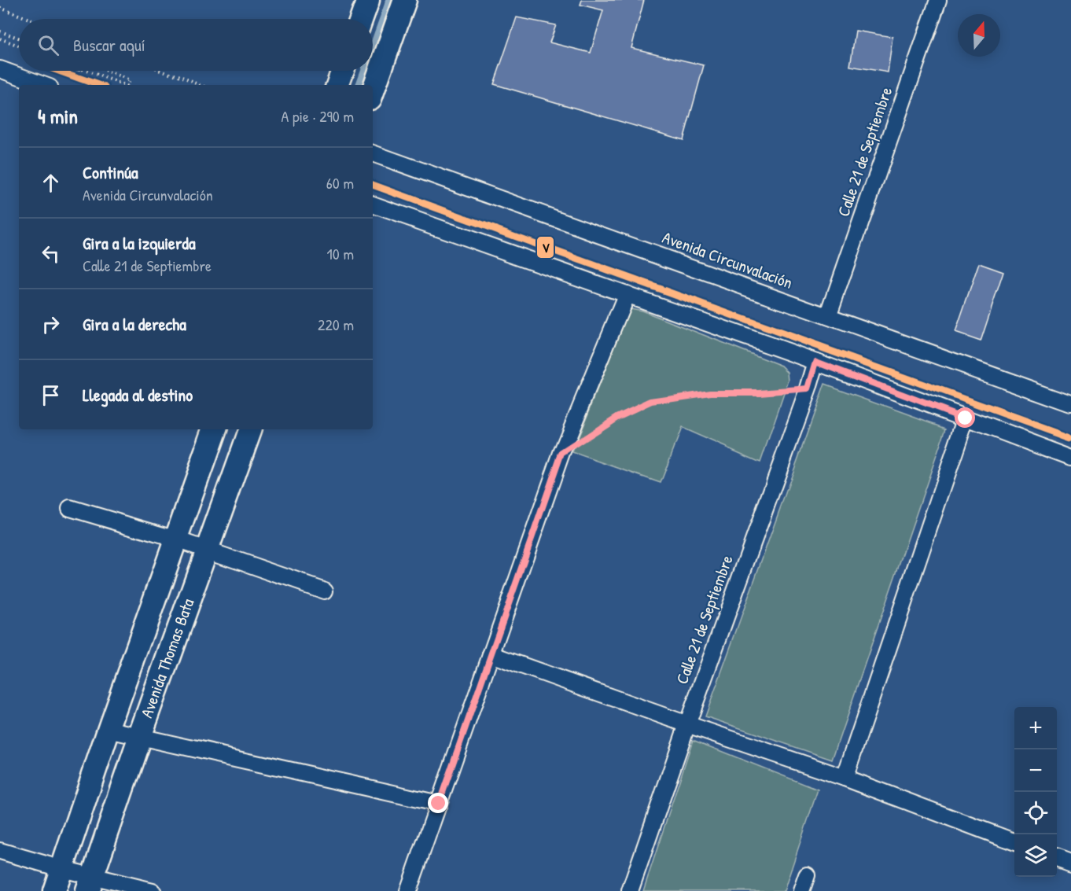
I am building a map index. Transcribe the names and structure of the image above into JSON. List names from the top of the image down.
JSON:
{
  "streets": {
    "main road": ["Avenida Thomas Bata"],
    "street": ["Calle 21 de Septiembre", "Avenida Circunvalación"]
  },
  "crossings": [
    ["Calle 21 de Septiembre", "Avenida Circunvalación"]
  ],
  "lines": ["transit line V"],
  "north": "top",
  "page": {
    "search": "Buscar aquí",
    "heading": ["4 min", "A pie · 290 m"],
    "list": [
      ["Continúa", "Avenida Circunvalación", "60 m"],
      ["Gira a la izquierda", "Calle 21 de Septiembre", "10 m"],
      ["Gira a la derecha", "220 m"],
      "Llegada al destino"
    ],
    "map_buttons": ["+", "−"]
  }
}
